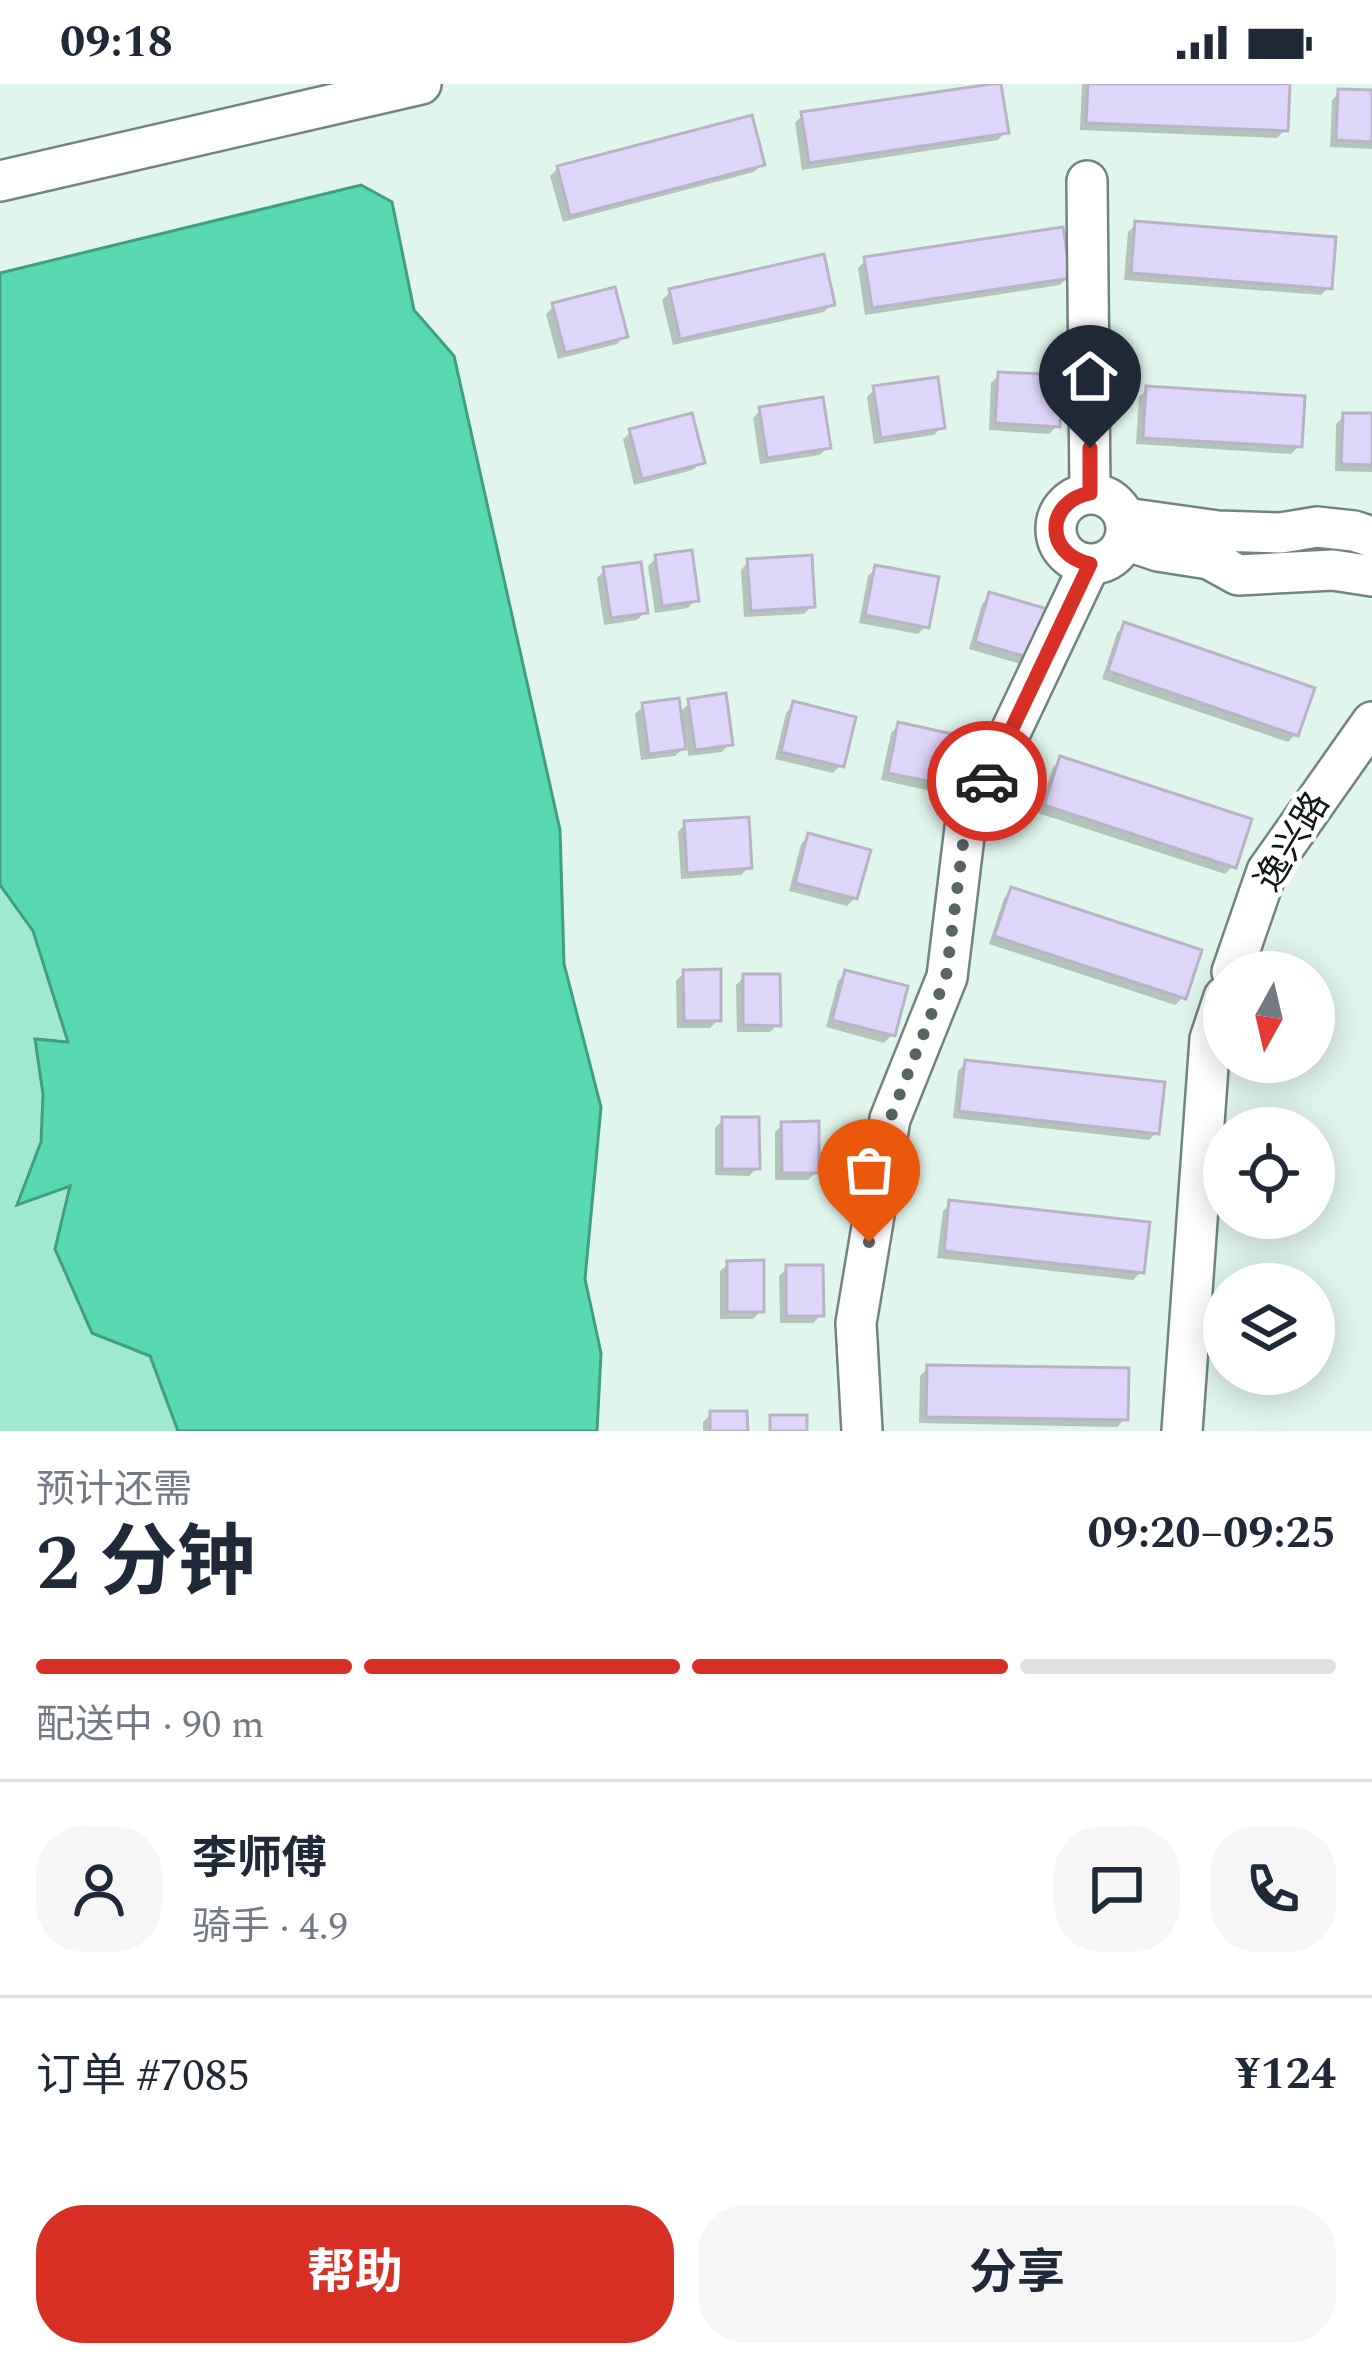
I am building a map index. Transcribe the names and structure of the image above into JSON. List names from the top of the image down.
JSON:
{
  "streets": {
    "street": ["逸兴路"]
  },
  "north": "bottom",
  "page": {
    "status": "09:18",
    "heading": ["2 分钟", "预计还需", "09:20–09:25"],
    "panel": [
      "李师傅",
      "骑手 · 4.9",
      "订单 #7085",
      "¥124"
    ],
    "bar": "配送中 · 90 m",
    "buttons": ["帮助", "分享"]
  }
}
